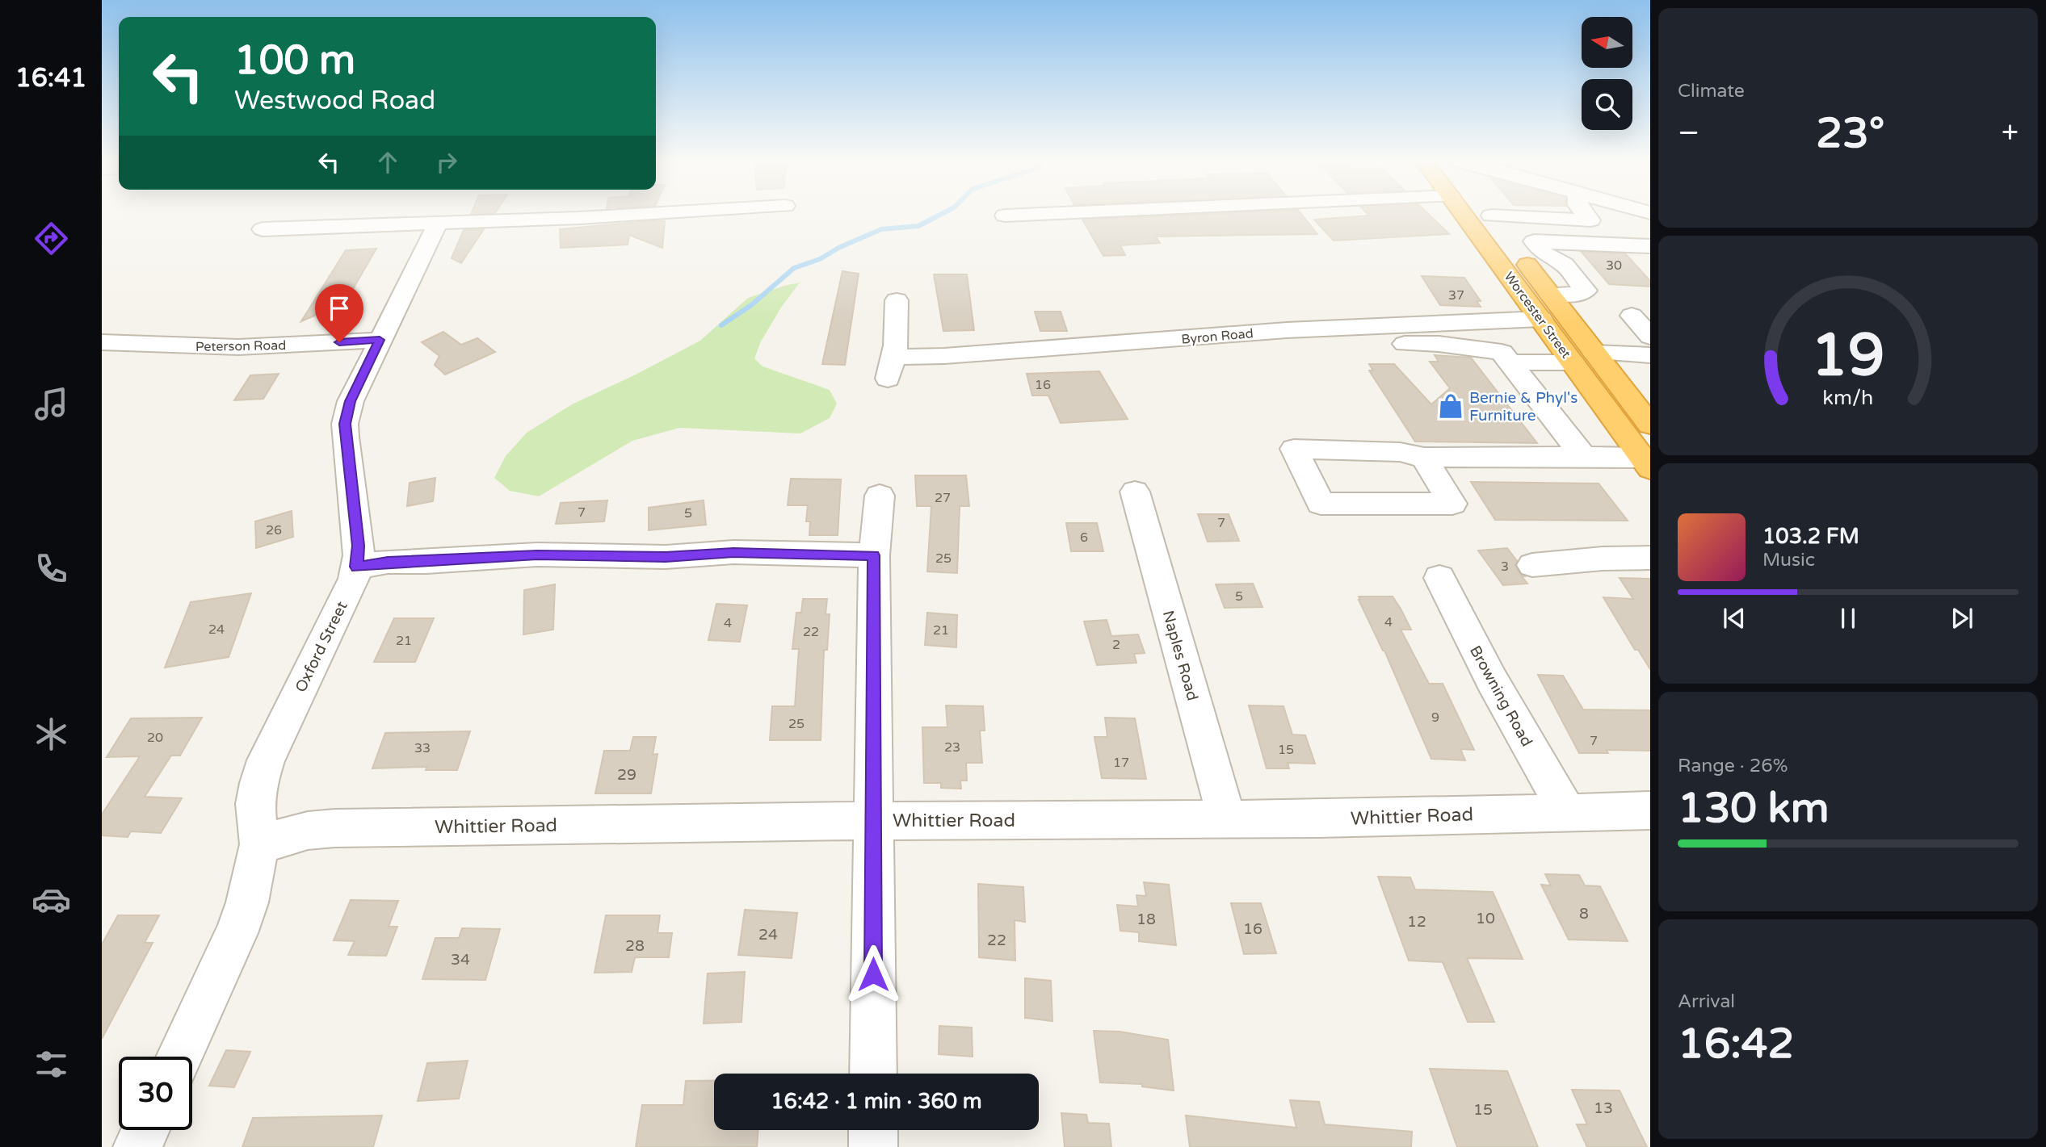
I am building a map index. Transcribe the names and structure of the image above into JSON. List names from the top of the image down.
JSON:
{
  "streets": {
    "highway": ["Worcester Street"],
    "street": [
      "Byron Road",
      "Peterson Road",
      "Oxford Street",
      "Naples Road",
      "Browning Road",
      "Whittier Road"
    ]
  },
  "crossings": [
    ["Peterson Road", "Oxford Street"],
    ["Oxford Street", "Whittier Road"],
    ["Naples Road", "Whittier Road"],
    ["Browning Road", "Whittier Road"]
  ],
  "places": {
    "shop": ["Bernie & Phyl's Furniture"]
  },
  "house_numbers": [
    "30",
    "37",
    "16",
    "27",
    "7",
    "5",
    "7",
    "26",
    "6",
    "25",
    "3",
    "5",
    "4",
    "4",
    "24",
    "21",
    "22",
    "21",
    "2",
    "9",
    "25",
    "20",
    "7",
    "23",
    "33",
    "15",
    "17",
    "29",
    "8",
    "10",
    "18",
    "12",
    "16",
    "24",
    "22",
    "28",
    "34",
    "13",
    "15"
  ],
  "north": "left",
  "page": {
    "tabs": "16:41",
    "tile": [
      "Climate",
      ["Range · 26%", "130 km"],
      ["Arrival", "16:42"]
    ],
    "turn": ["100 m", "Westwood Road"],
    "heat": ["−", "23°", "+"],
    "song": ["103.2 FM", "Music"],
    "limit": "30",
    "trip": "16:42 · 1 min · 360 m",
    "gauge": ["19", "km/h"]
  }
}
